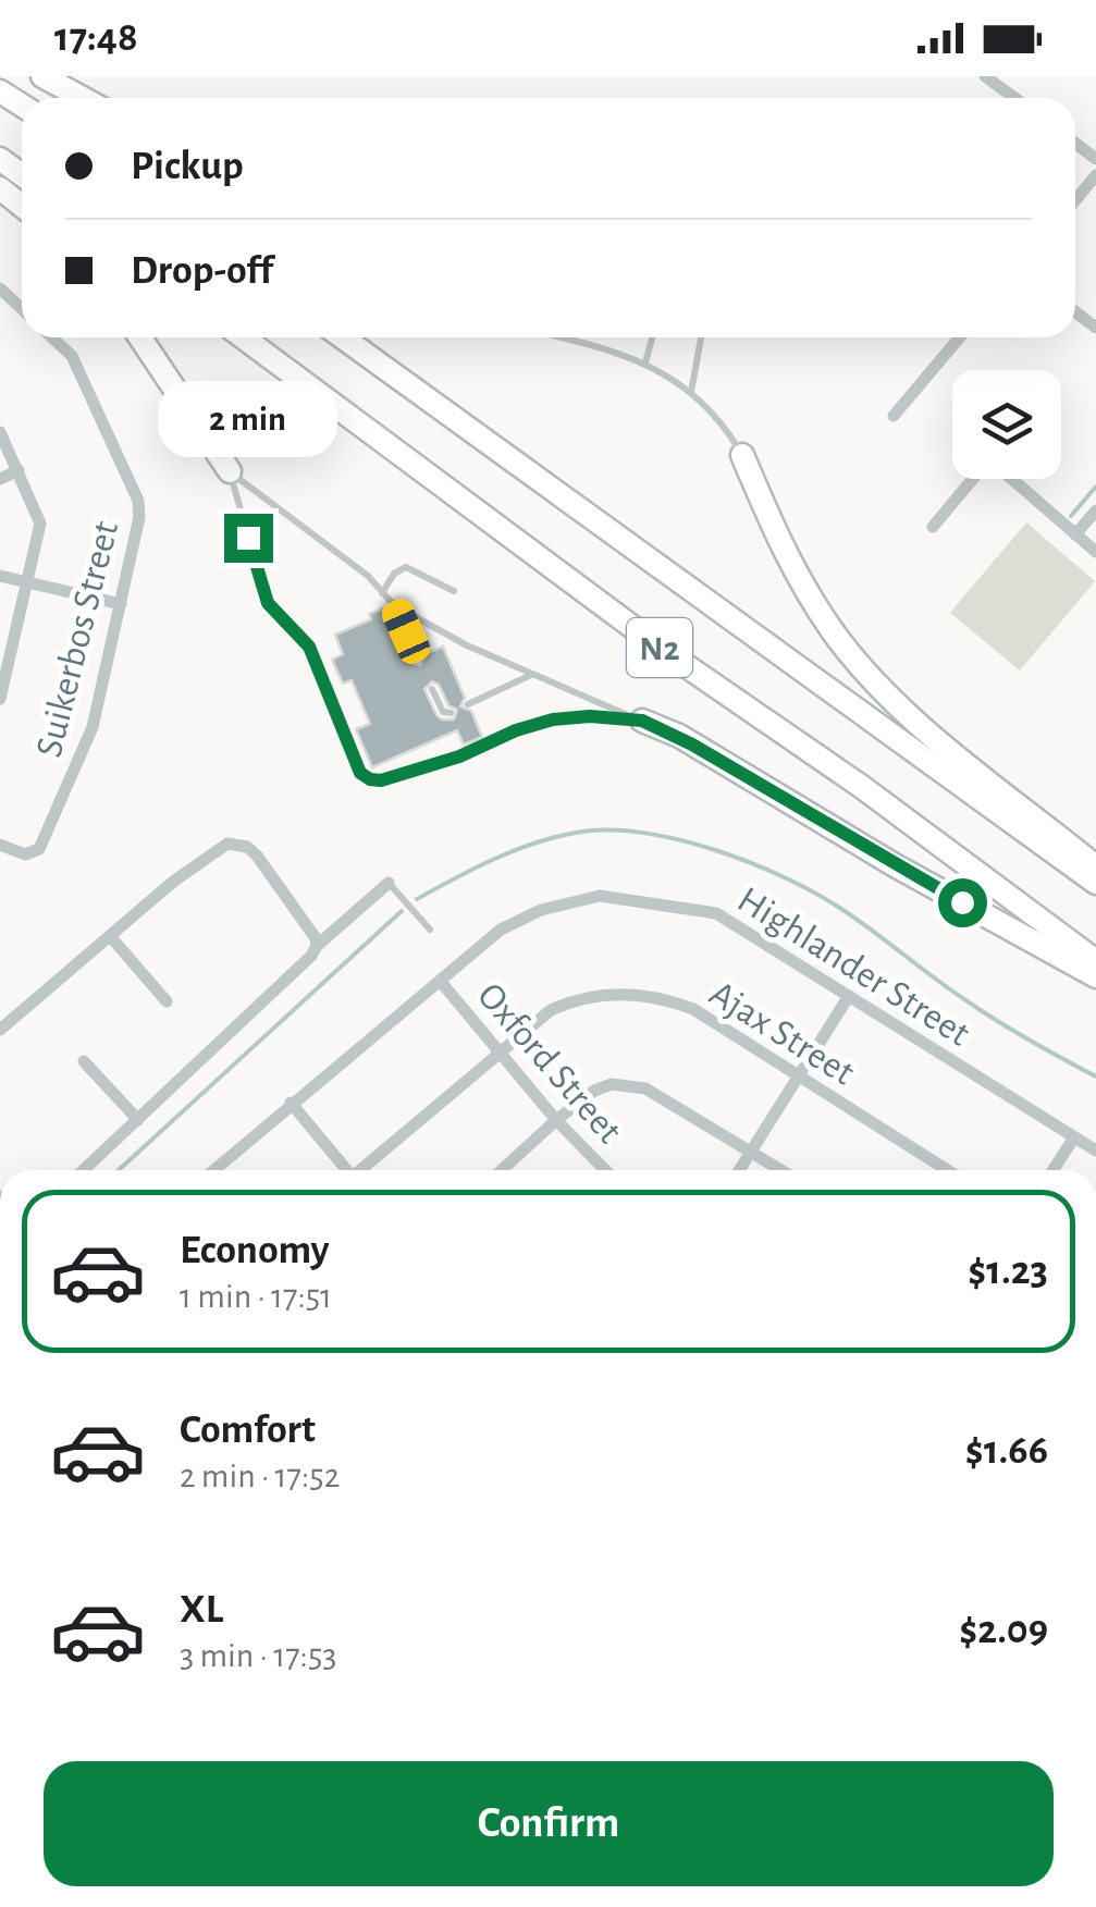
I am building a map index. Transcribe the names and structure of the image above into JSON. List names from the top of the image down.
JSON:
{
  "streets": {
    "highway": ["N2"],
    "street": [
      "Suikerbos Street",
      "Highlander Street",
      "Ajax Street",
      "Oxford Street"
    ]
  },
  "crossings": [
    ["Highlander Street", "Oxford Street"],
    ["Ajax Street", "Oxford Street"]
  ],
  "page": {
    "status": "17:48",
    "banner": ["Pickup", "Drop-off"],
    "bubble": "2 min",
    "list": [
      {
        "name": "Economy",
        "note": "1 min · 17:51",
        "value": "$1.23"
      },
      {
        "name": "Comfort",
        "note": "2 min · 17:52",
        "value": "$1.66"
      },
      {
        "name": "XL",
        "note": "3 min · 17:53",
        "value": "$2.09"
      }
    ],
    "buttons": "Confirm"
  }
}
